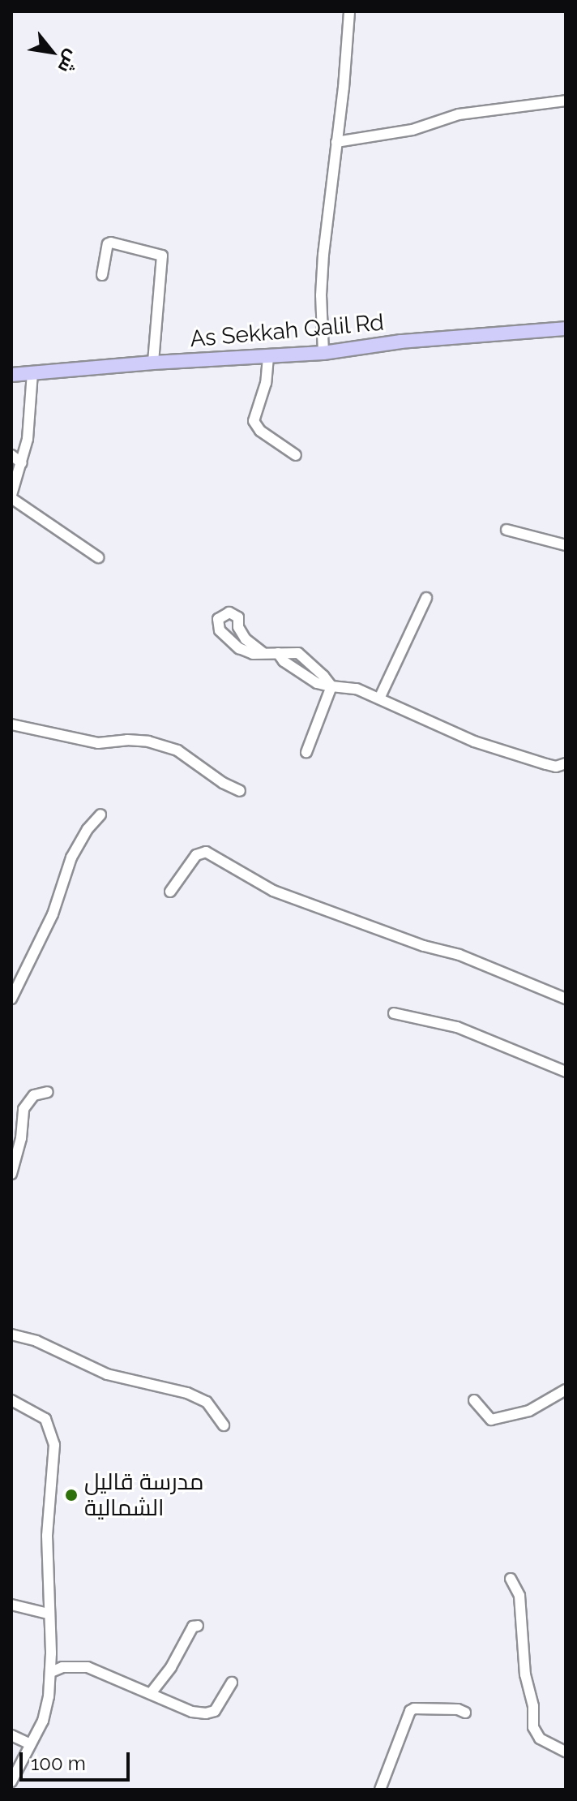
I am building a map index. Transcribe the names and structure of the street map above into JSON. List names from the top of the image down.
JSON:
{
  "streets": {
    "main road": ["As Sekkah Qalil Rd"]
  },
  "places": ["مدرسة قاليل الشمالية"],
  "scale_bar": "100 m",
  "north": "bottom right"
}
